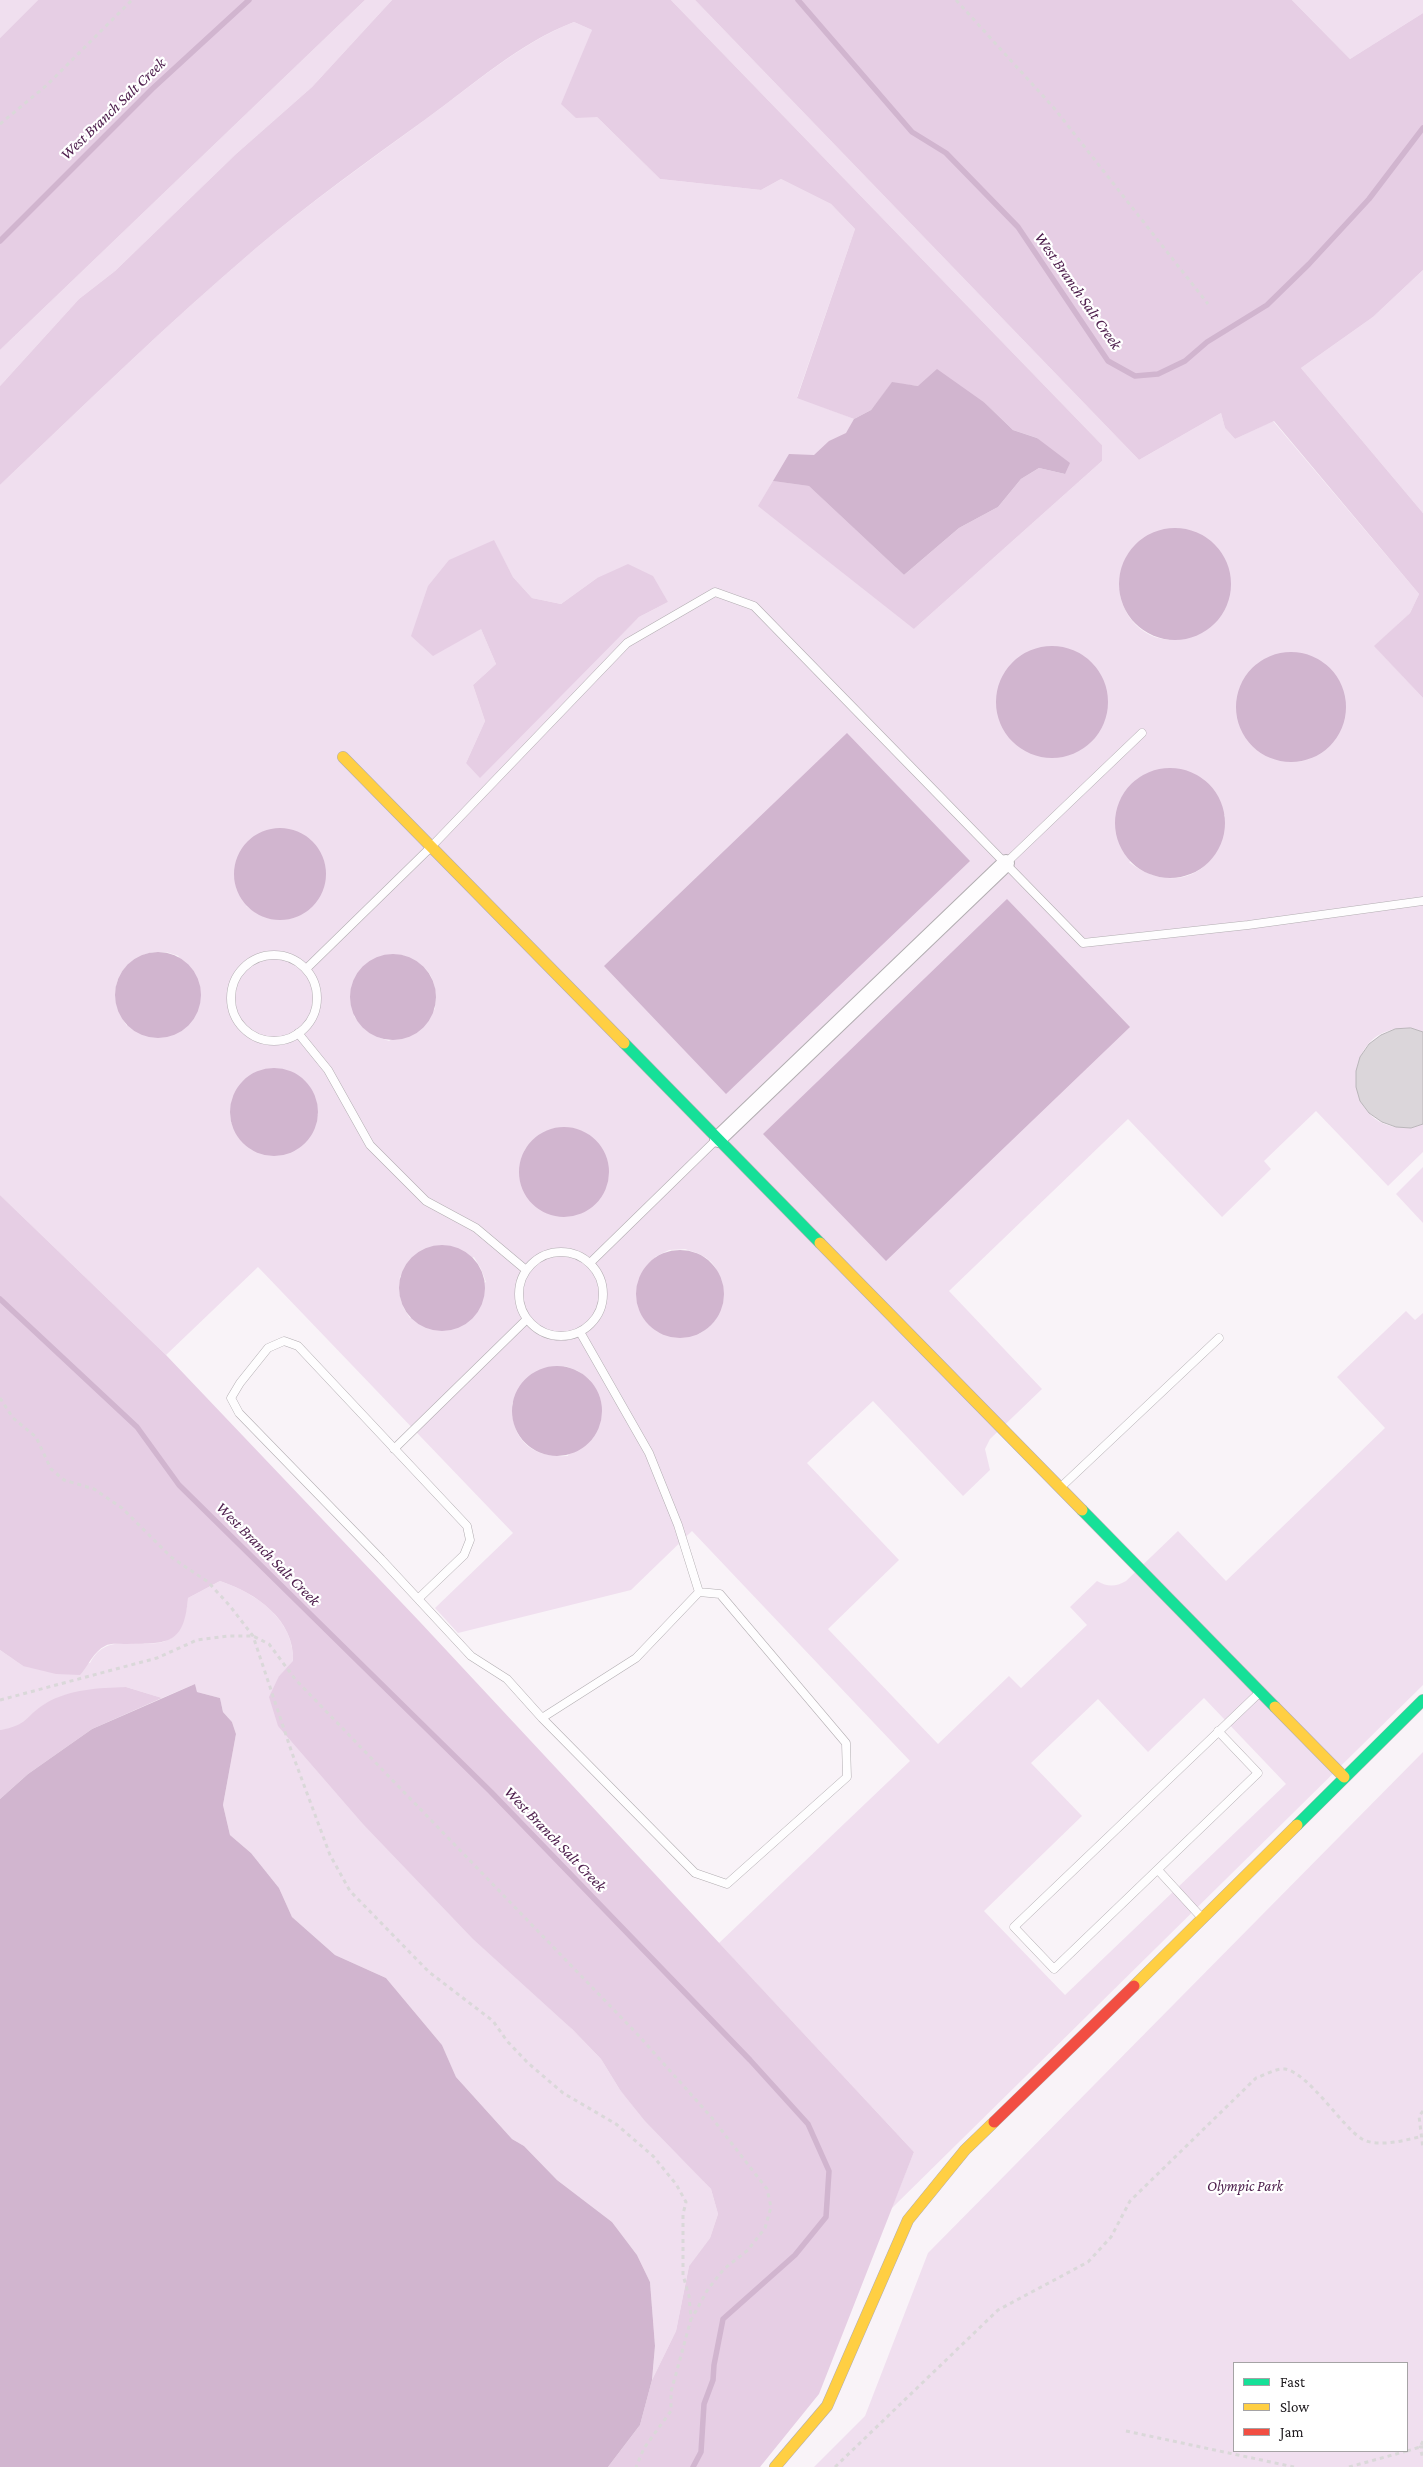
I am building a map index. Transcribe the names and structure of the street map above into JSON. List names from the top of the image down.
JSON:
{
  "water": ["West Branch Salt Creek"],
  "parks": ["Olympic Park"],
  "legend": ["Fast", "Slow", "Jam"]
}
